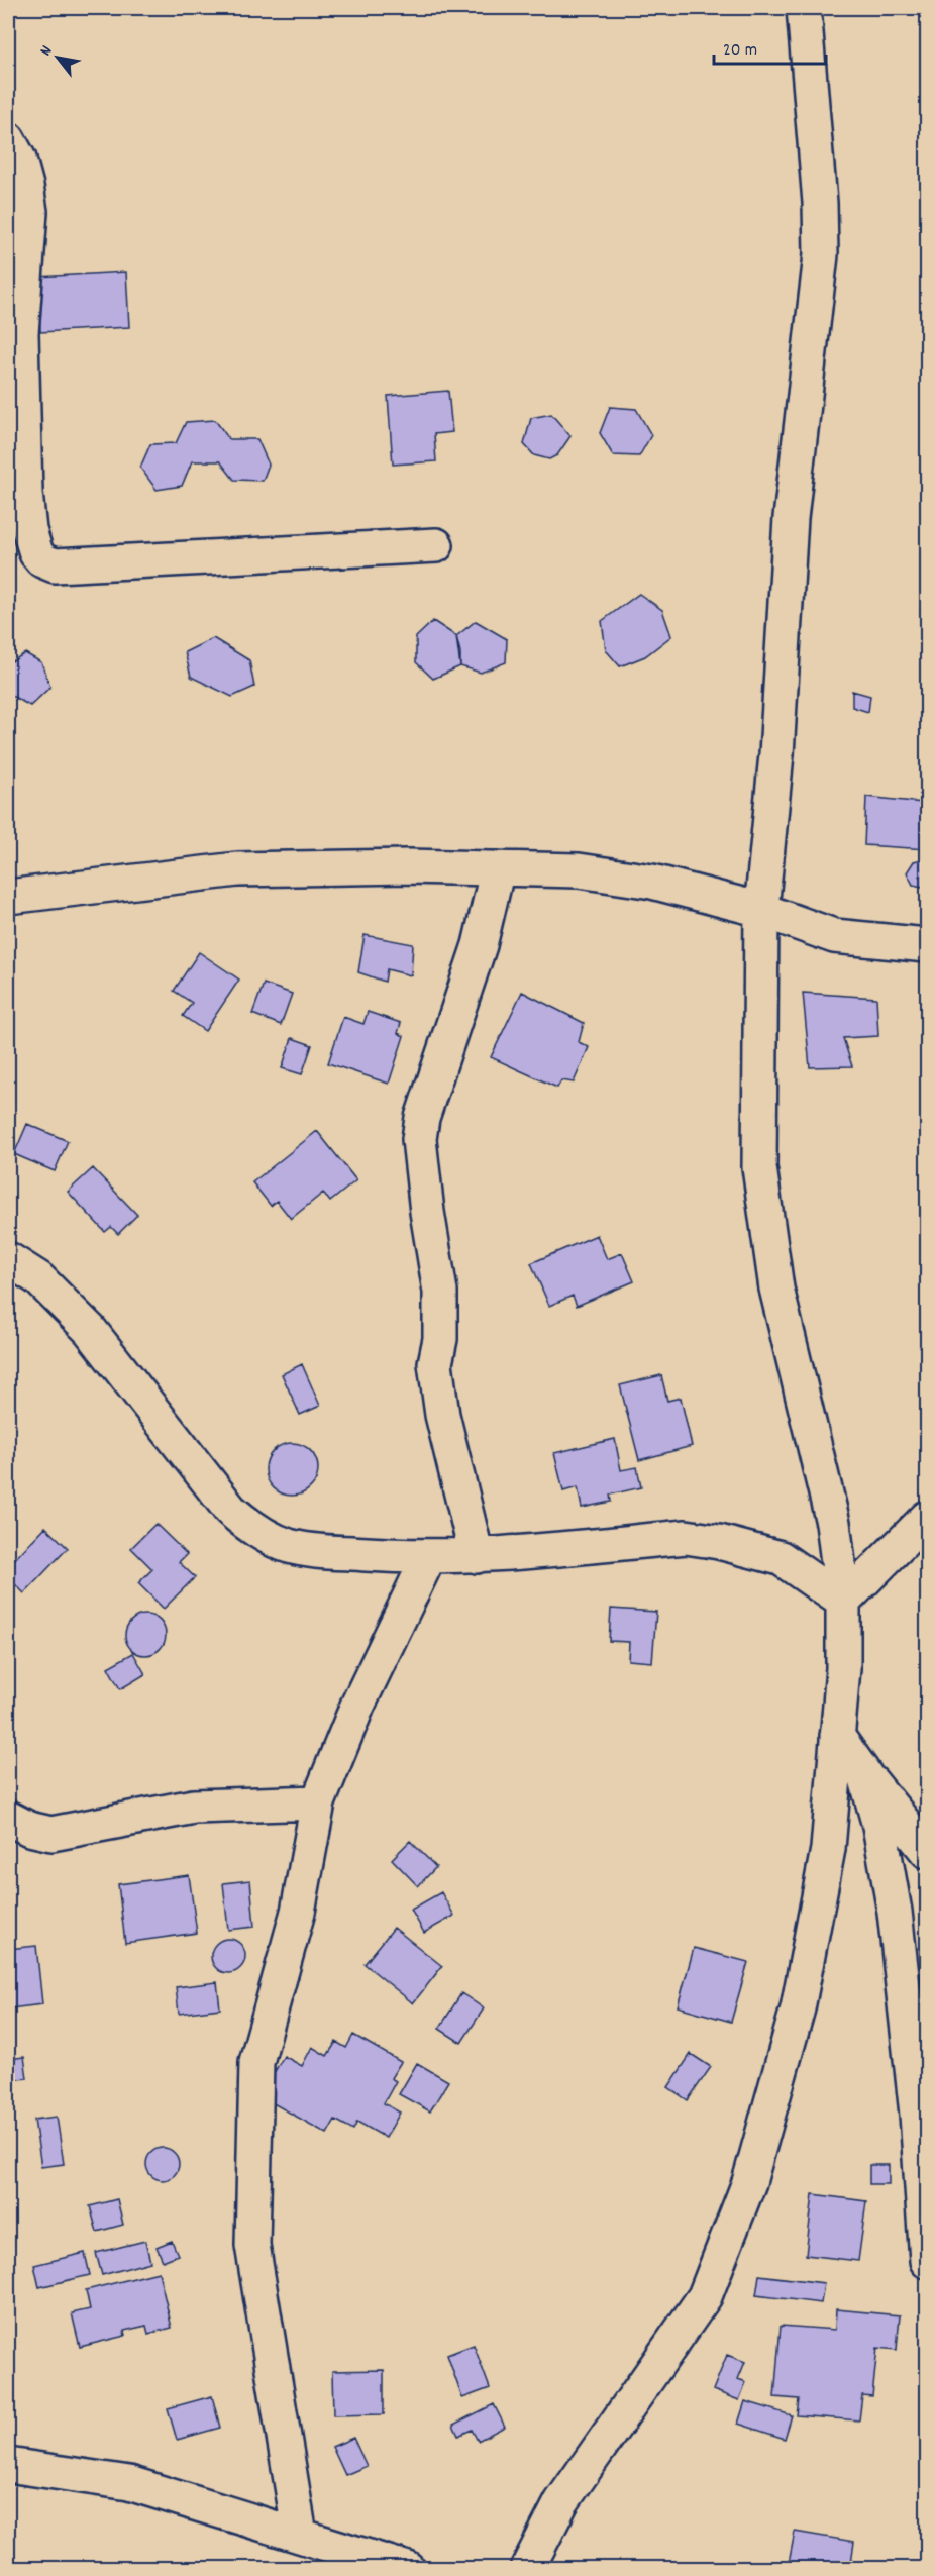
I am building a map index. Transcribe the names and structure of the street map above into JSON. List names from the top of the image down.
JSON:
{
  "scale_bar": "20 m",
  "north": "top left"
}
